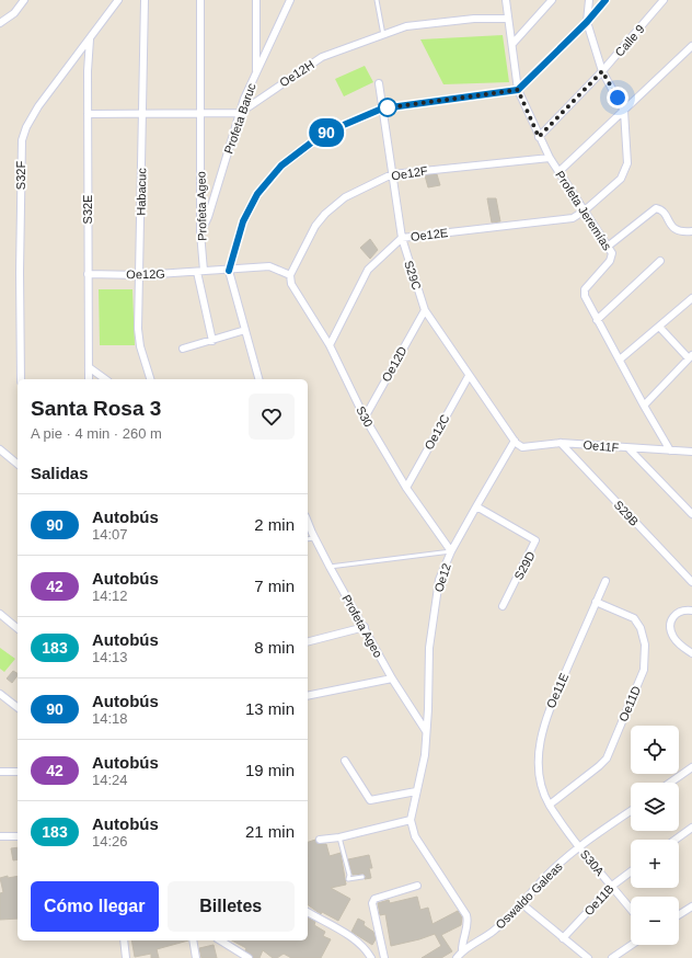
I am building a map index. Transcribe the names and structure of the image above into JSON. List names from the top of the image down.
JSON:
{
  "streets": {
    "street": [
      "Calle 9",
      "Oe12H",
      "Profeta Baruc",
      "Oe12F",
      "S32F",
      "Habacuc",
      "Profeta Ageo",
      "S32E",
      "Profeta Jeremías",
      "Oe12E",
      "Oe12G",
      "S29C",
      "Oe12D",
      "S30",
      "Oe12C",
      "Oe11F",
      "S29B",
      "S29D",
      "Oe12",
      "Oe11E",
      "Oe11D",
      "S30A",
      "Oswaldo Galeas",
      "Oe11B"
    ]
  },
  "crossings": [
    ["Calle 9", "Profeta Jeremías"],
    ["Oe12H", "Profeta Baruc"],
    ["Oe12H", "Profeta Jeremías"],
    ["Profeta Baruc", "Profeta Ageo"],
    ["Oe12F", "Profeta Jeremías"],
    ["Oe12F", "S29C"],
    ["Oe12F", "S30"],
    ["S32F", "S32E"],
    ["Habacuc", "Oe12G"],
    ["Profeta Ageo", "Oe12G"],
    ["Profeta Ageo", "Oe12"],
    ["S32E", "Oe12G"],
    ["Profeta Jeremías", "Oe12E"],
    ["Profeta Jeremías", "Oe11F"],
    ["Oe12E", "S29C"],
    ["Oe12E", "S30"],
    ["S29C", "Oe12D"],
    ["S29C", "Oe12C"],
    ["S29C", "Oe11F"],
    ["S29C", "Oe12"],
    ["Oe12D", "S30"],
    ["S30", "Oe12C"],
    ["S30", "Oe12"],
    ["Oe11F", "S29B"],
    ["Oe11F", "Oe12"],
    ["S29D", "Oe12"],
    ["Oe11E", "Oe11D"],
    ["Oe11E", "S30A"],
    ["Oe11D", "S30A"],
    ["S30A", "Oswaldo Galeas"],
    ["S30A", "Oe11B"]
  ],
  "lines": ["bus line 90"],
  "page": {
    "on_map": "90",
    "heading": [
      ["Santa Rosa 3", "A pie · 4 min · 260 m"],
      "Salidas"
    ],
    "list": [
      {
        "mark": "90",
        "name": "Autobús",
        "note": "14:07",
        "value": "2 min"
      },
      {
        "mark": "42",
        "name": "Autobús",
        "note": "14:12",
        "value": "7 min"
      },
      {
        "mark": "183",
        "name": "Autobús",
        "note": "14:13",
        "value": "8 min"
      },
      {
        "mark": "90",
        "name": "Autobús",
        "note": "14:18",
        "value": "13 min"
      },
      {
        "mark": "42",
        "name": "Autobús",
        "note": "14:24",
        "value": "19 min"
      },
      {
        "mark": "183",
        "name": "Autobús",
        "note": "14:26",
        "value": "21 min"
      }
    ],
    "map_buttons": ["+", "−"],
    "buttons": ["Cómo llegar", "Billetes"]
  }
}
